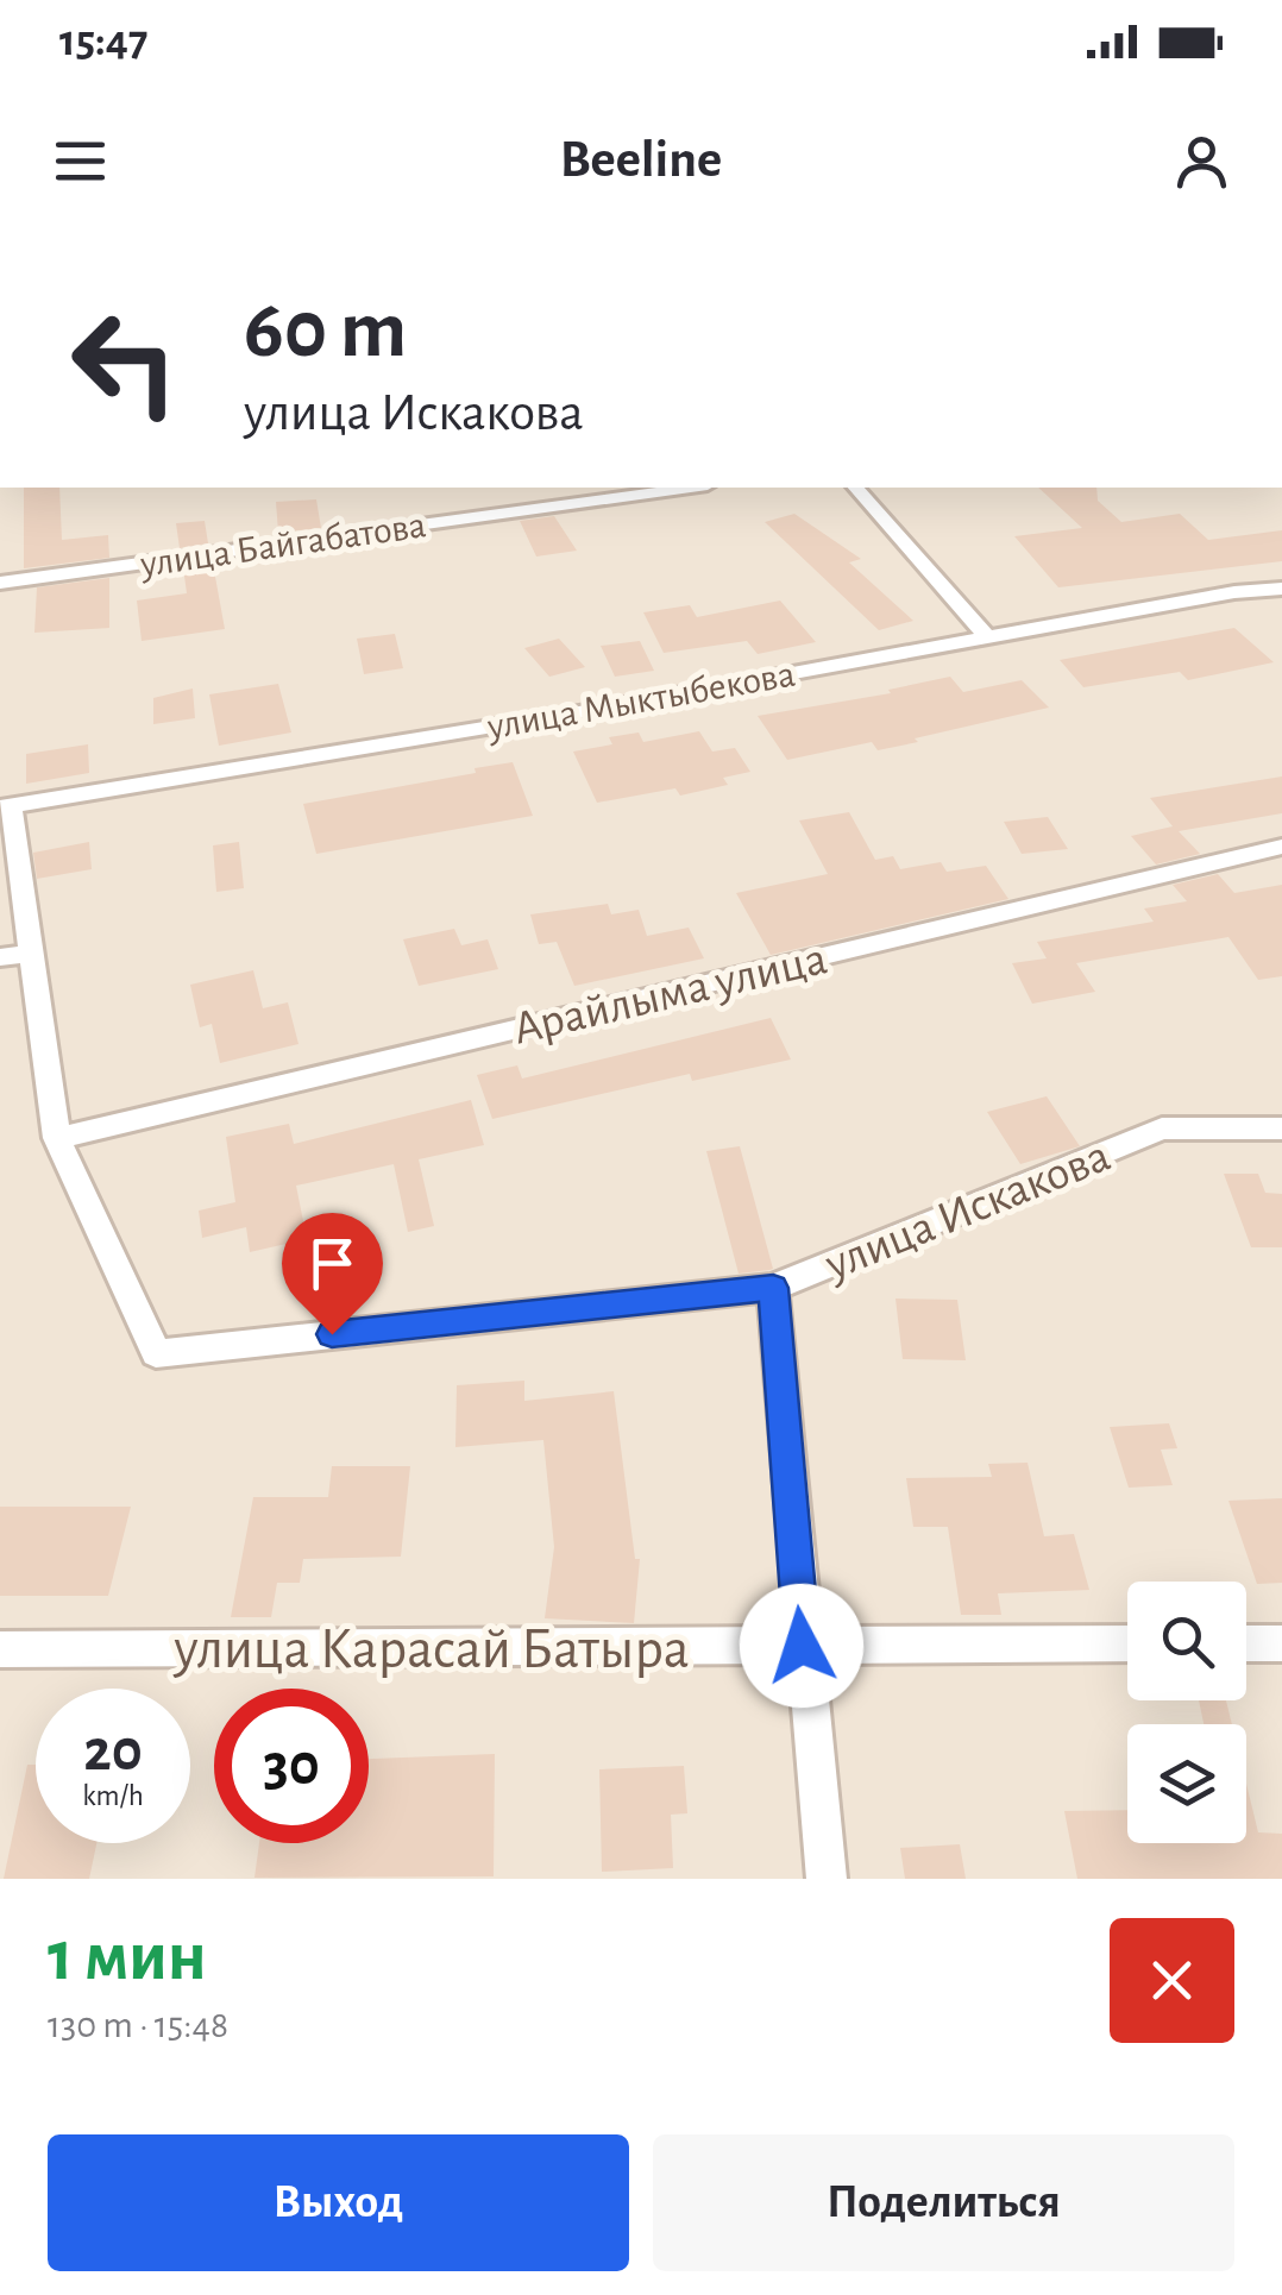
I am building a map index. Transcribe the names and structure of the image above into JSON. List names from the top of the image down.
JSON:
{
  "streets": {
    "street": [
      "улица Байгабатова",
      "улица Мыктыбекова",
      "Арайлыма улица",
      "улица Искакова",
      "улица Карасай Батыра"
    ]
  },
  "crossings": [
    ["улица Мыктыбекова", "улица Искакова"],
    ["Арайлыма улица", "улица Искакова"]
  ],
  "page": {
    "status": "15:47",
    "header": "Beeline",
    "turn": ["60 m", "улица Искакова"],
    "speed": "20 km/h",
    "limit": "30",
    "heading": ["1 мин", "130 m · 15:48"],
    "buttons": ["Выход", "Поделиться"]
  }
}
